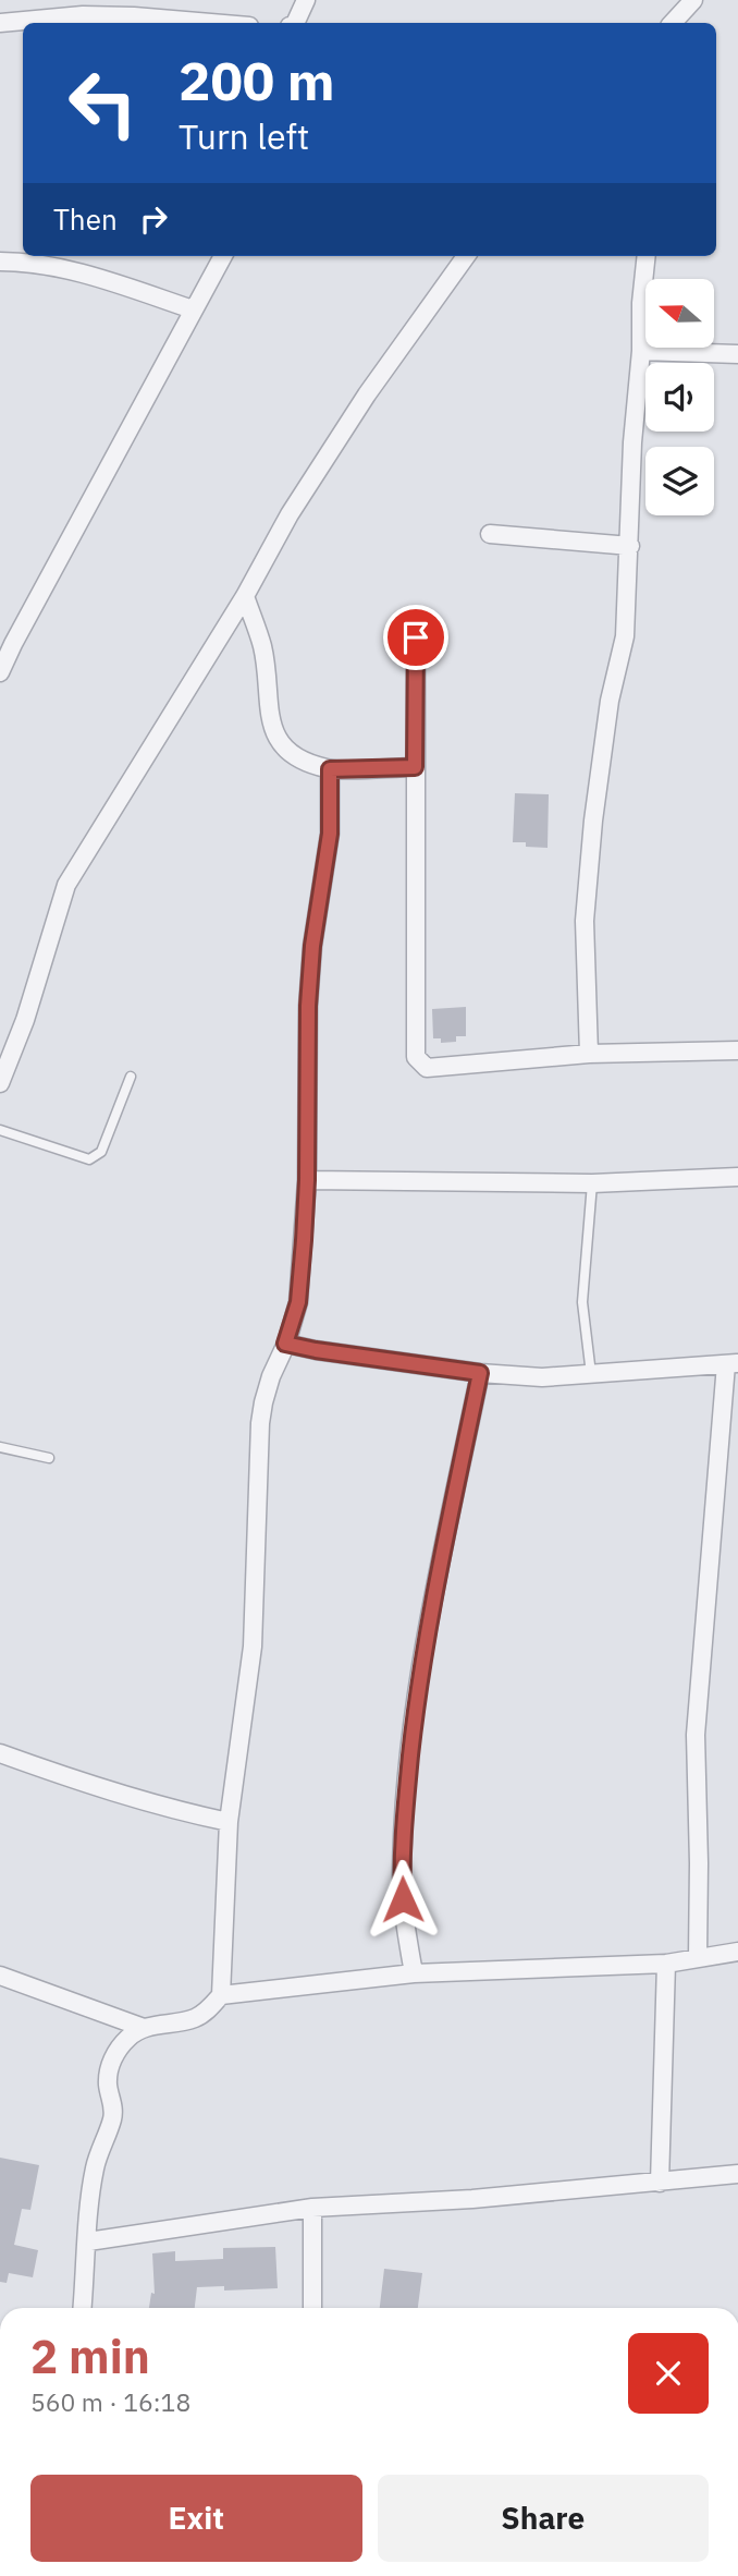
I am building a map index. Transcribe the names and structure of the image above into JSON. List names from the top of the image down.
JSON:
{
  "north": "left",
  "page": {
    "turn": ["200 m", "Turn left"],
    "then": "Then",
    "heading": ["2 min", "560 m · 16:18"],
    "buttons": ["Exit", "Share"]
  }
}
